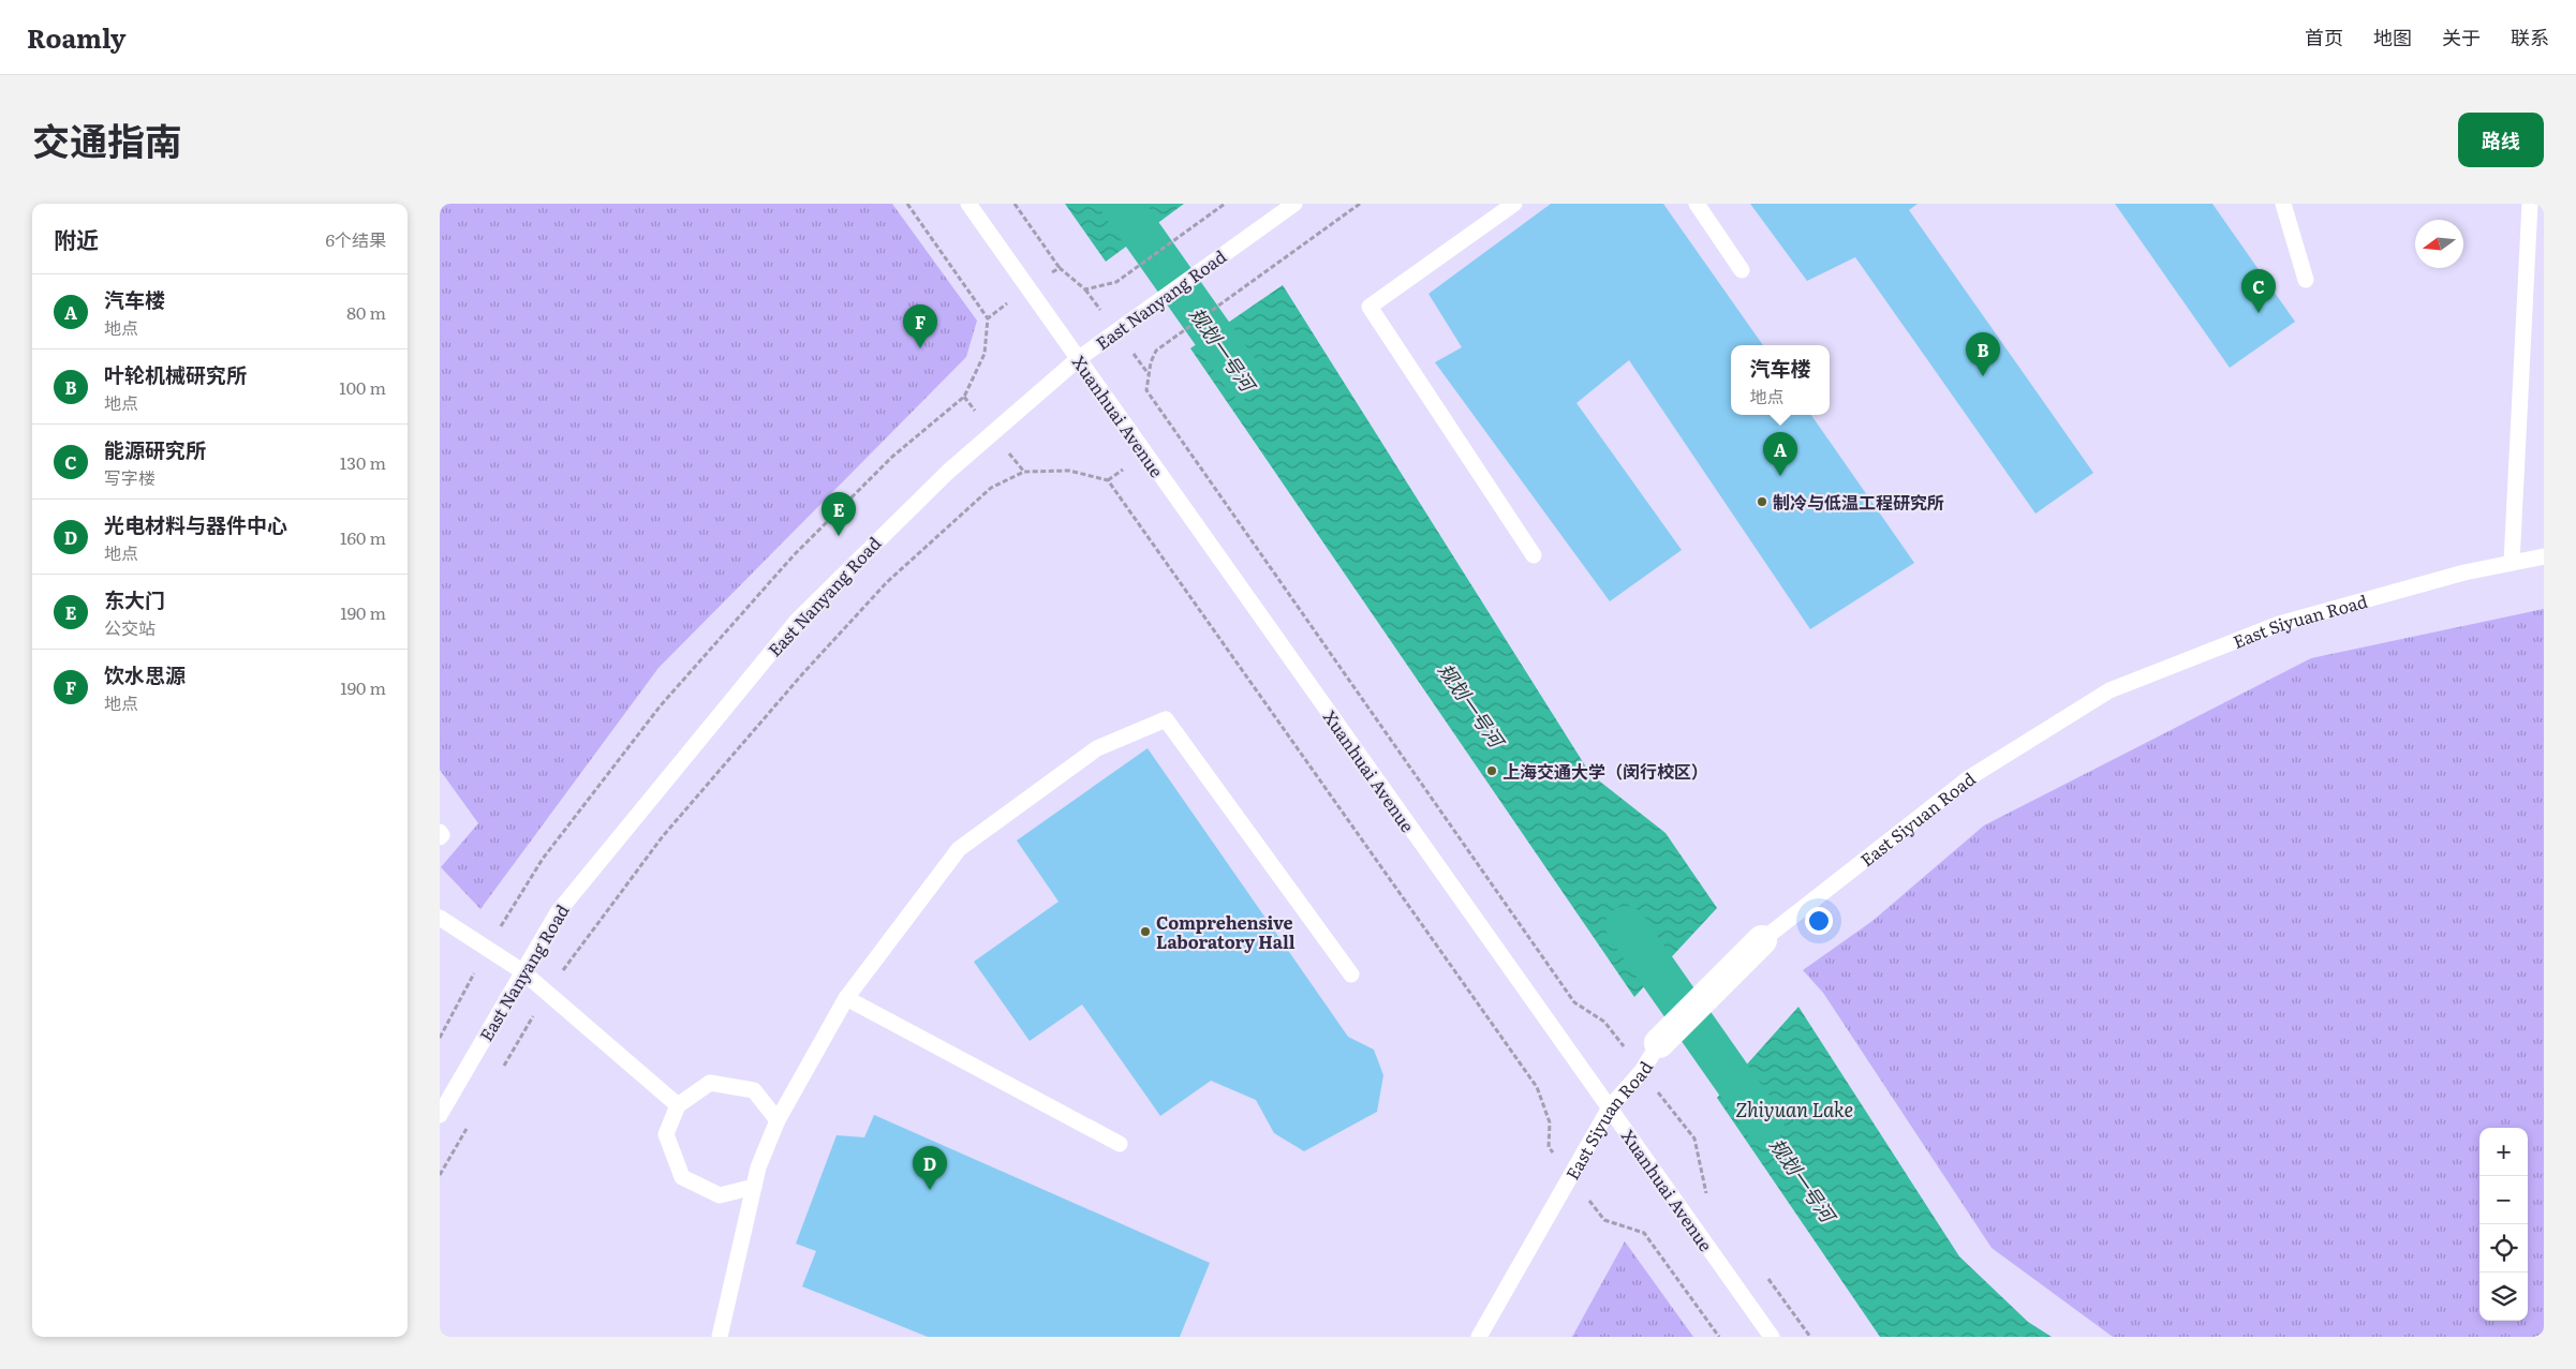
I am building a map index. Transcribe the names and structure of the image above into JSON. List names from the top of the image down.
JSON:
{
  "streets": {
    "street": ["East Siyuan Road"],
    "lane": ["East Nanyang Road", "Xuanhuai Avenue"]
  },
  "crossings": [
    ["East Nanyang Road", "Xuanhuai Avenue"],
    ["Xuanhuai Avenue", "East Siyuan Road"]
  ],
  "water": ["规划一号河", "Zhiyuan Lake"],
  "places": ["制冷与低温工程研究所", "上海交通大学（闵行校区）", "Comprehensive Laboratory Hall"],
  "north": "left",
  "page": {
    "header": "Roamly",
    "nav": [
      "首页",
      "地图",
      "关于",
      "联系"
    ],
    "title": "交通指南",
    "buttons": "路线",
    "heading": ["附近", "6个结果"],
    "pins": [
      "C",
      "F",
      "B",
      "A",
      "E",
      "D"
    ],
    "list": [
      {
        "mark": "A",
        "name": "汽车楼",
        "note": "地点",
        "value": "80 m"
      },
      {
        "mark": "B",
        "name": "叶轮机械研究所",
        "note": "地点",
        "value": "100 m"
      },
      {
        "mark": "C",
        "name": "能源研究所",
        "note": "写字楼",
        "value": "130 m"
      },
      {
        "mark": "D",
        "name": "光电材料与器件中心",
        "note": "地点",
        "value": "160 m"
      },
      {
        "mark": "E",
        "name": "东大门",
        "note": "公交站",
        "value": "190 m"
      },
      {
        "mark": "F",
        "name": "饮水思源",
        "note": "地点",
        "value": "190 m"
      }
    ],
    "popup": ["汽车楼", "地点"],
    "map_buttons": ["+", "−"]
  }
}
